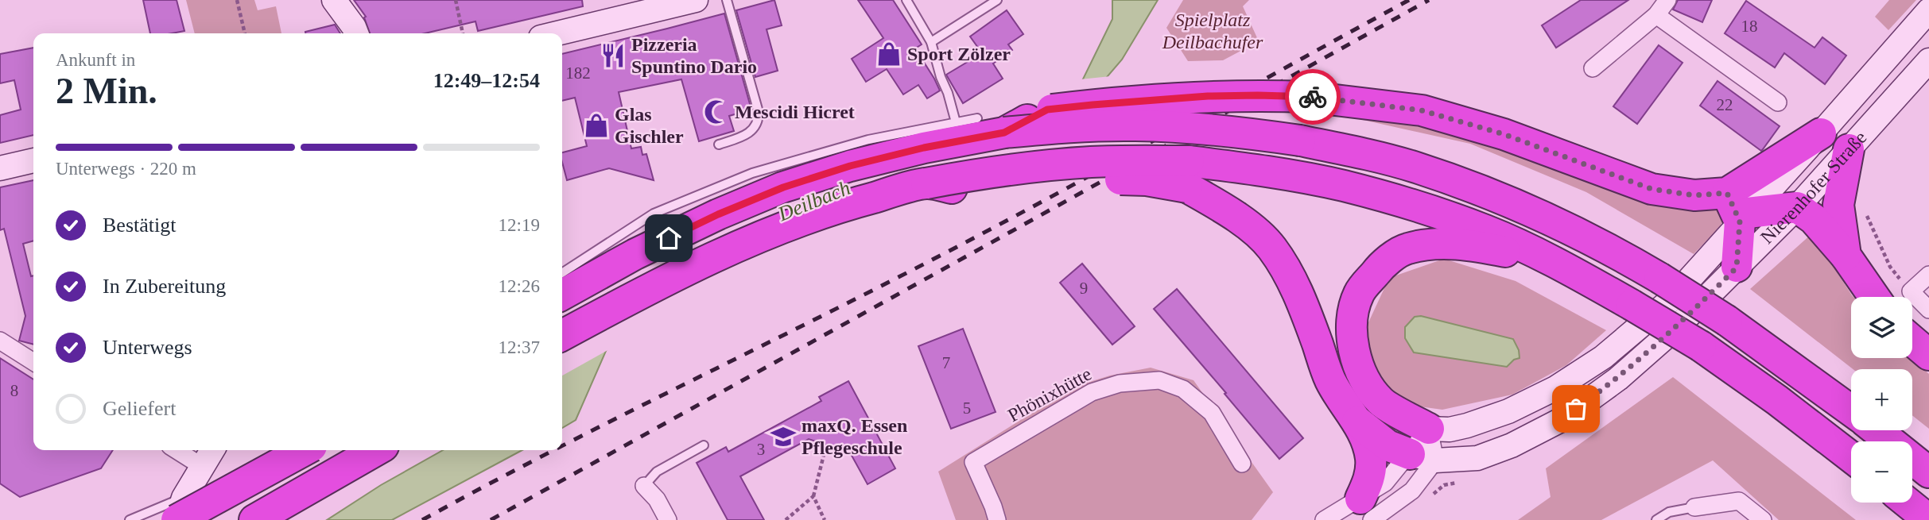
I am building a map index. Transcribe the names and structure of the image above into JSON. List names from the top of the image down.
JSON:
{
  "streets": {
    "main road": ["Nierenhofer Straße"],
    "street": ["Phönixhütte"]
  },
  "water": ["Deilbach"],
  "parks": ["Spielplatz Deilbachufer"],
  "places": {
    "shop": ["Sport Zölzer", "Glas Gischler"],
    "restaurant": ["Pizzeria Spuntino Dario"],
    "mosque": ["Mescidi Hicret"],
    "school or university": ["maxQ. Essen Pflegeschule"]
  },
  "house_numbers": [
    "18",
    "182",
    "22",
    "9",
    "7",
    "8",
    "5",
    "3"
  ],
  "page": {
    "heading": ["2 Min.", "Ankunft in", "12:49–12:54"],
    "bar": "Unterwegs · 220 m",
    "list": [
      ["Bestätigt", "12:19"],
      ["In Zubereitung", "12:26"],
      ["Unterwegs", "12:37"],
      "Geliefert"
    ],
    "map_buttons": ["+", "−"]
  }
}
